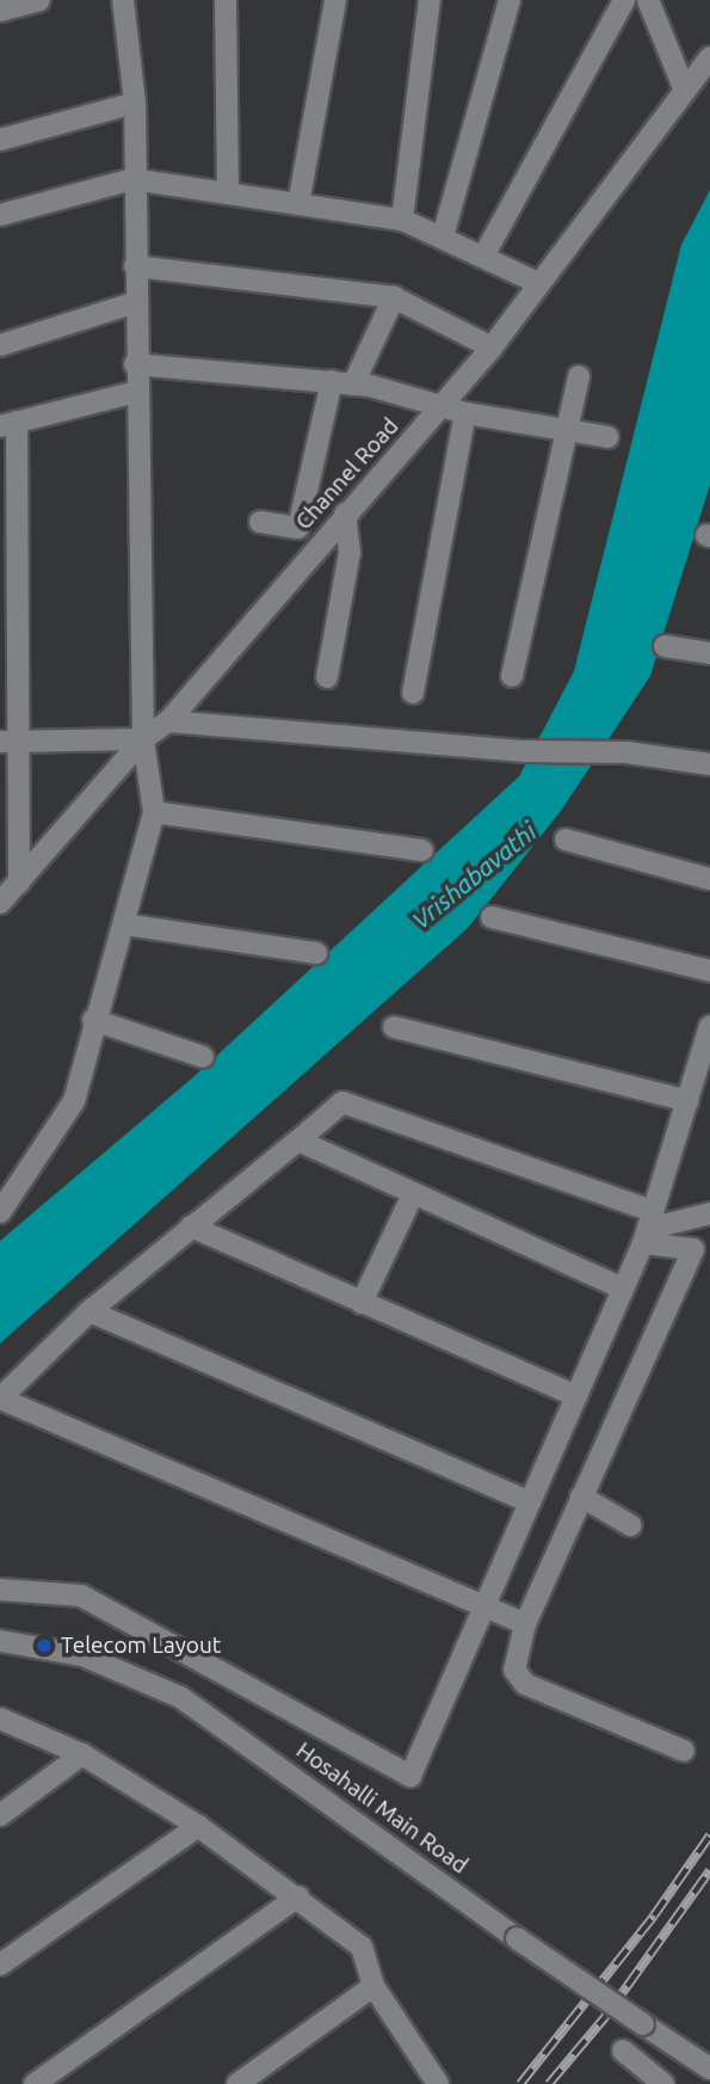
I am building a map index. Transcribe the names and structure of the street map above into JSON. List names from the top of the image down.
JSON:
{
  "streets": {
    "street": ["Channel Road", "Hosahalli Main Road"]
  },
  "water": ["Vrishabavathi"],
  "places": ["Telecom Layout"]
}
